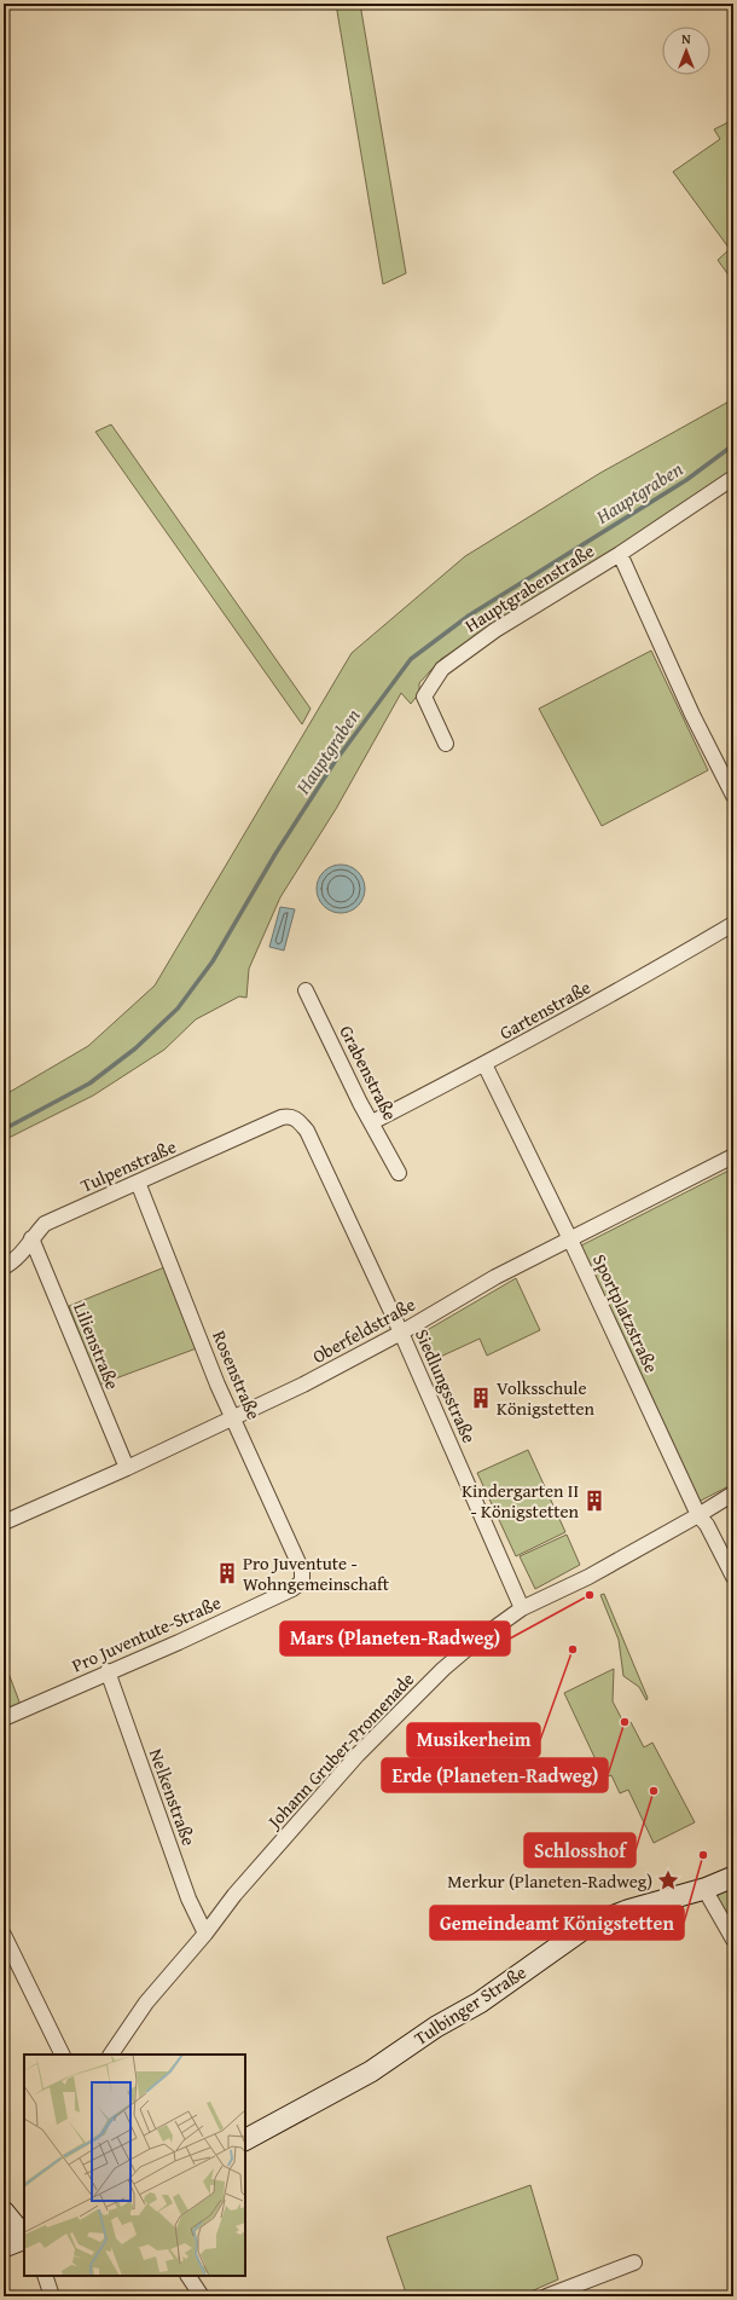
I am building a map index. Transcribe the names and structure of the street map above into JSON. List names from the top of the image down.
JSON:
{
  "streets": {
    "main road": ["Tulbinger Straße"],
    "street": [
      "Hauptgrabenstraße",
      "Gartenstraße",
      "Grabenstraße",
      "Tulpenstraße",
      "Sportplatzstraße",
      "Oberfeldstraße",
      "Lilienstraße",
      "Rosenstraße",
      "Siedlungsstraße",
      "Pro Juventute-Straße",
      "Johann Gruber-Promenade",
      "Nelkenstraße"
    ]
  },
  "crossings": [
    ["Gartenstraße", "Grabenstraße"],
    ["Gartenstraße", "Sportplatzstraße"],
    ["Tulpenstraße", "Lilienstraße"],
    ["Tulpenstraße", "Rosenstraße"],
    ["Tulpenstraße", "Siedlungsstraße"],
    ["Sportplatzstraße", "Oberfeldstraße"],
    ["Sportplatzstraße", "Johann Gruber-Promenade"],
    ["Oberfeldstraße", "Lilienstraße"],
    ["Oberfeldstraße", "Rosenstraße"],
    ["Oberfeldstraße", "Siedlungsstraße"],
    ["Rosenstraße", "Pro Juventute-Straße"],
    ["Siedlungsstraße", "Johann Gruber-Promenade"],
    ["Pro Juventute-Straße", "Nelkenstraße"],
    ["Johann Gruber-Promenade", "Nelkenstraße"]
  ],
  "water": ["Hauptgraben"],
  "places": {
    "building": ["Volksschule Königstetten", "Kindergarten II - Königstetten", "Pro Juventute - Wohngemeinschaft"],
    "other": [
      "Mars (Planeten-Radweg)",
      "Musikerheim",
      "Erde (Planeten-Radweg)",
      "Schlosshof",
      "Gemeindeamt Königstetten"
    ],
    "place": ["Merkur (Planeten-Radweg)"]
  },
  "north": "top"
}
